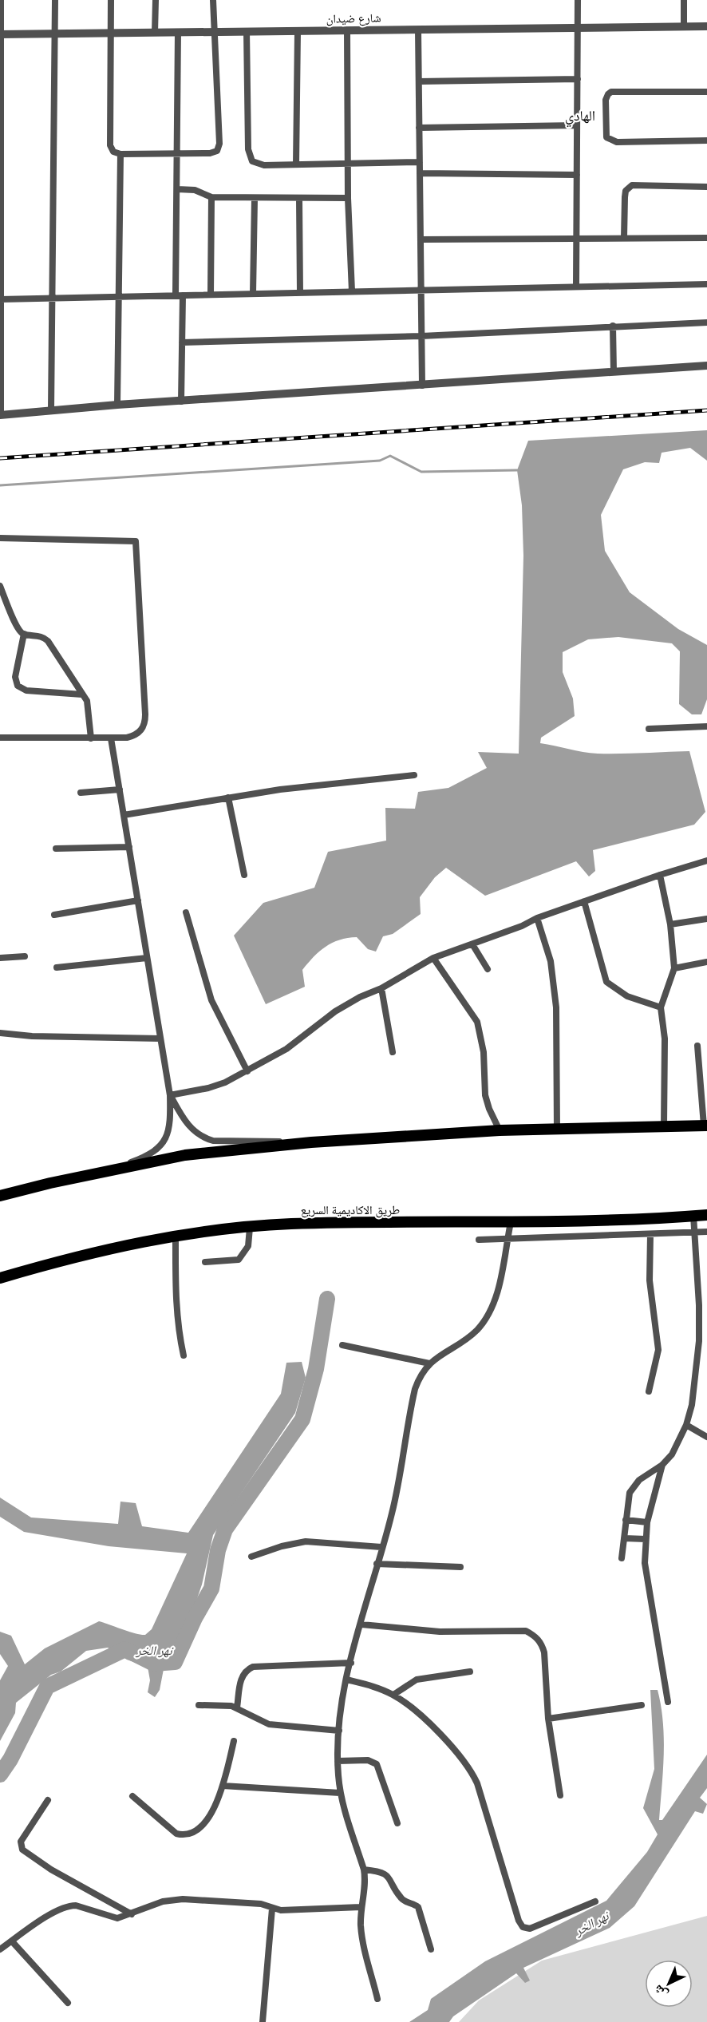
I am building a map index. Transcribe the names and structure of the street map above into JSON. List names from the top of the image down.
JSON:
{
  "streets": {
    "highway": ["طريق الاكاديمية السريع"],
    "street": ["شارع ضيدان"]
  },
  "districts": ["الهادي"],
  "water": ["نهر الخر"],
  "north": "bottom left"
}
